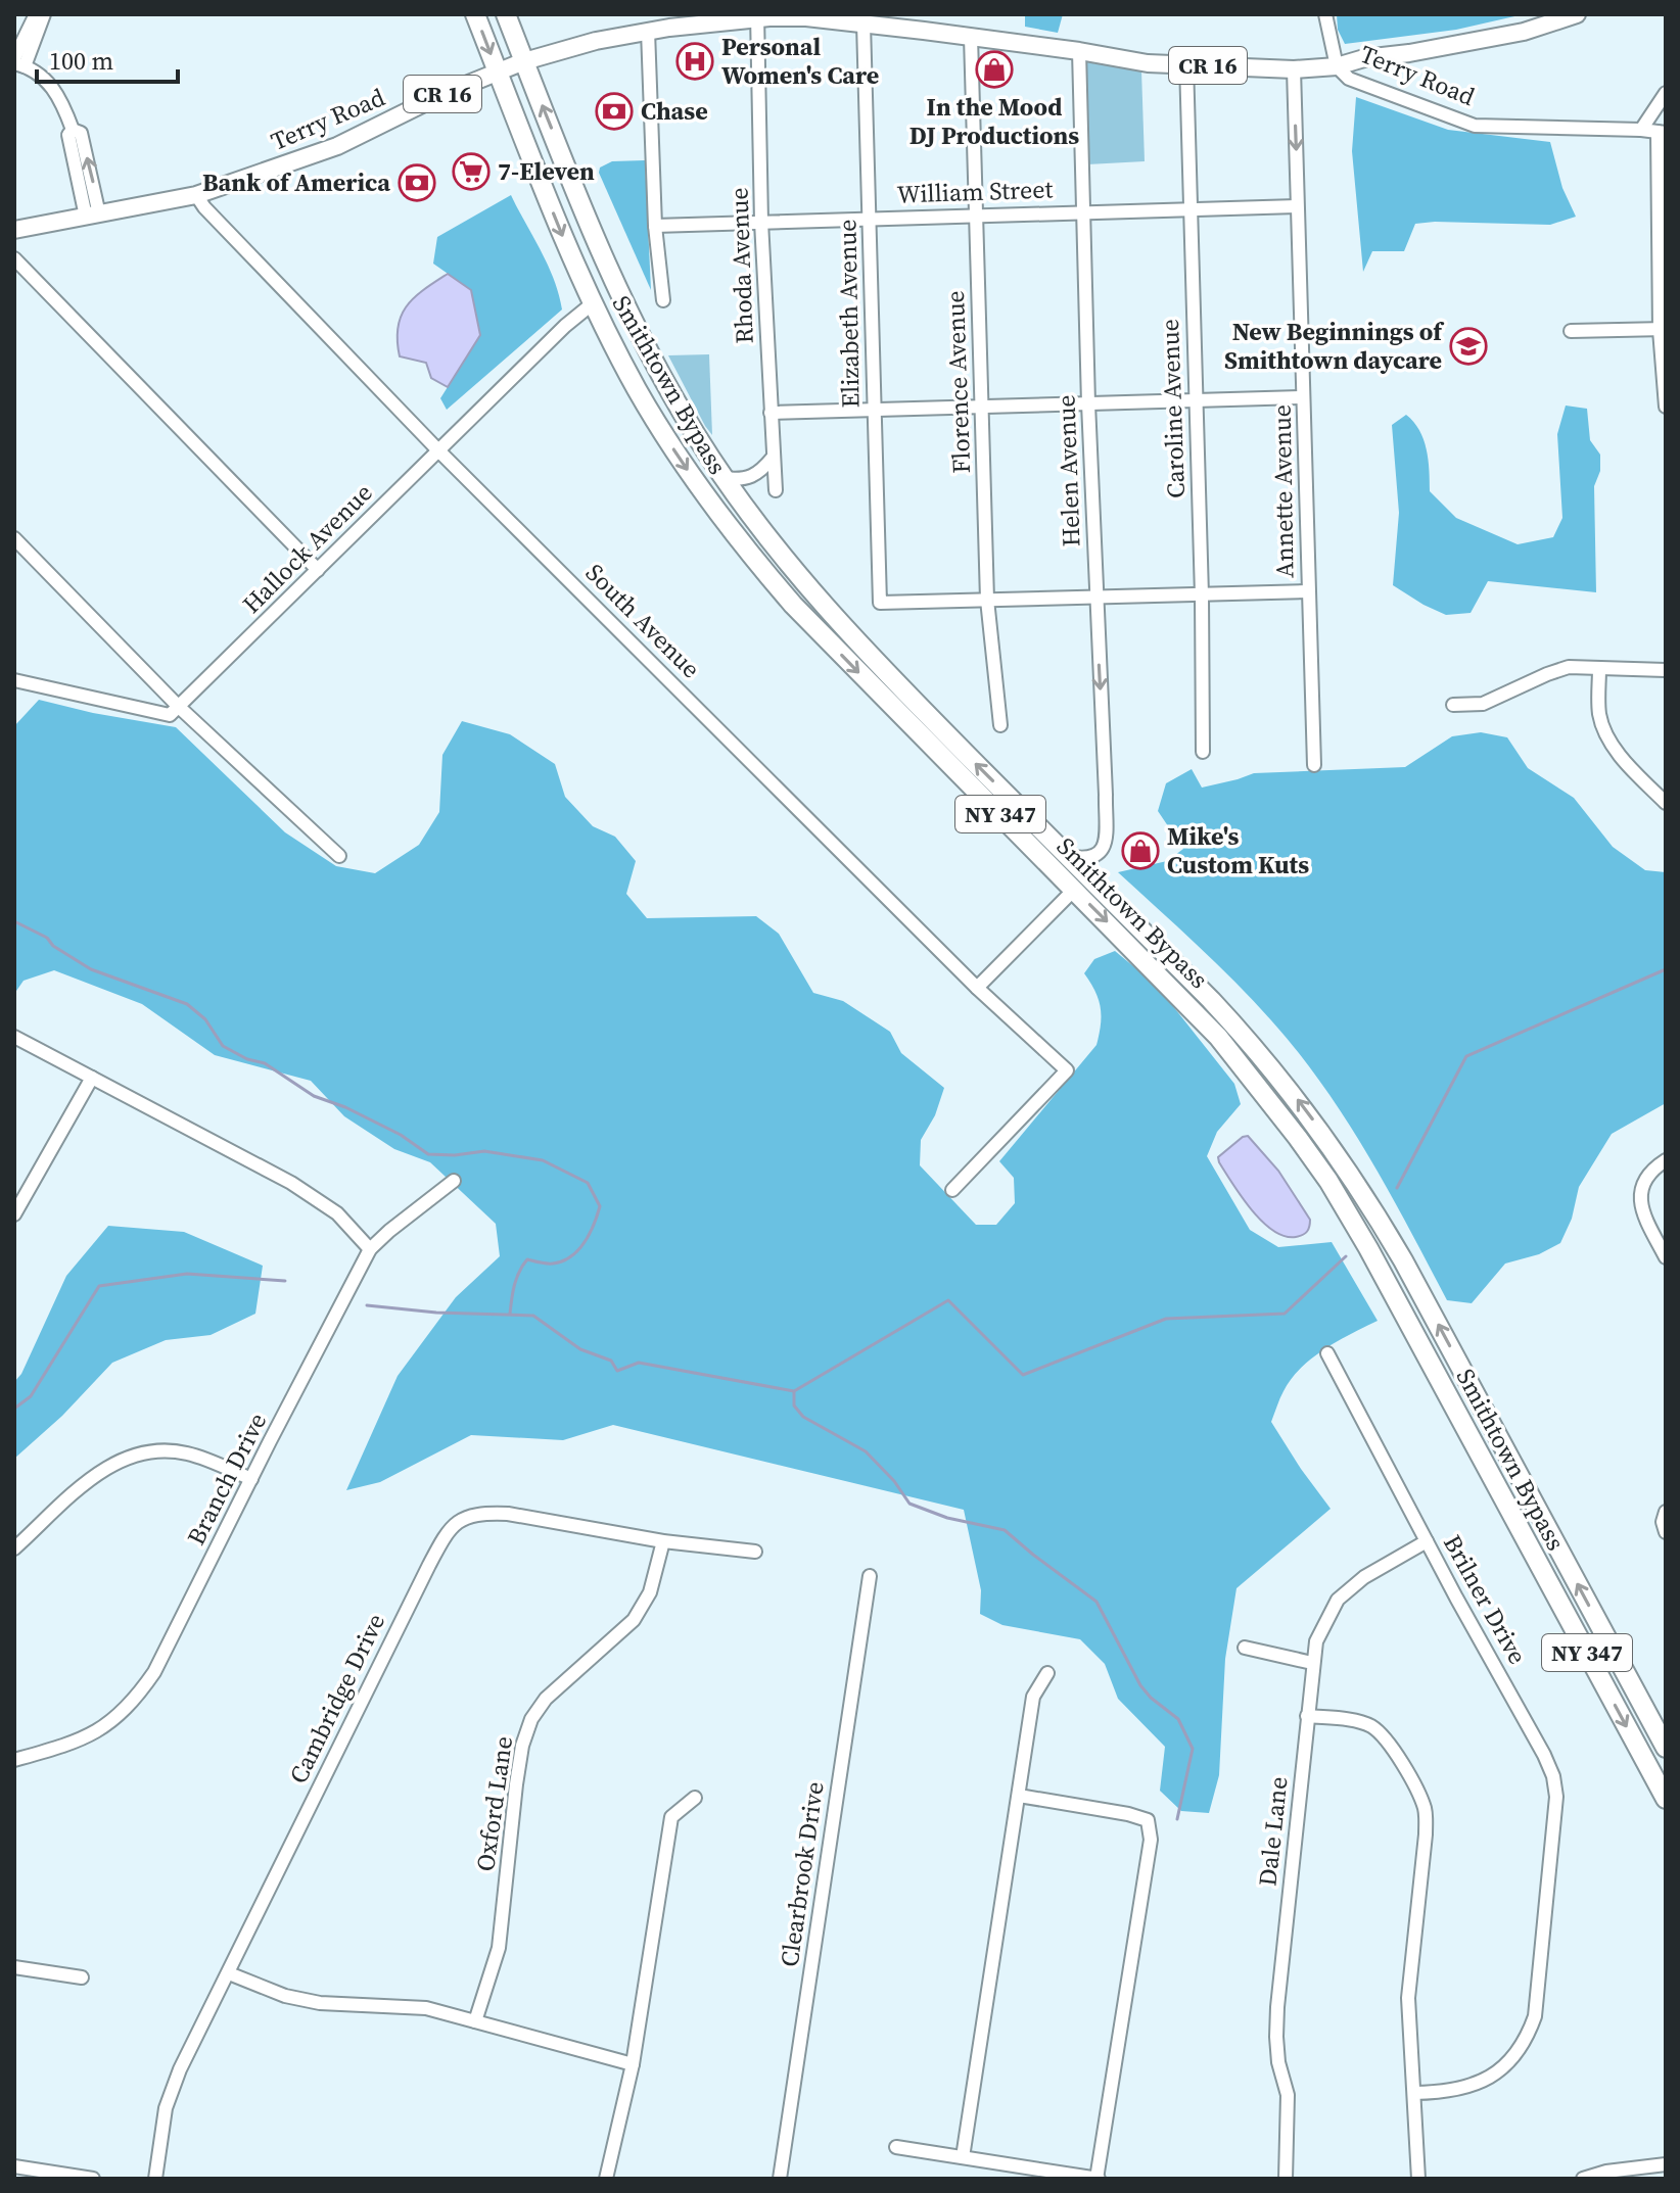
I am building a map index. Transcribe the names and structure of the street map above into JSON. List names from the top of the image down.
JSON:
{
  "streets": {
    "highway": ["Smithtown Bypass", "NY 347"],
    "main road": ["CR 16", "Terry Road"],
    "street": [
      "William Street",
      "Rhoda Avenue",
      "Elizabeth Avenue",
      "Florence Avenue",
      "Caroline Avenue",
      "Helen Avenue",
      "Annette Avenue",
      "Hallock Avenue",
      "South Avenue",
      "Branch Drive",
      "Brilner Drive",
      "Cambridge Drive",
      "Oxford Lane",
      "Dale Lane",
      "Clearbrook Drive"
    ]
  },
  "crossings": [
    ["CR 16", "Terry Road"],
    ["Terry Road", "Rhoda Avenue"],
    ["Terry Road", "Elizabeth Avenue"],
    ["Terry Road", "Florence Avenue"],
    ["Terry Road", "Smithtown Bypass"],
    ["Terry Road", "Caroline Avenue"],
    ["Terry Road", "Helen Avenue"],
    ["Terry Road", "Annette Avenue"],
    ["Terry Road", "South Avenue"],
    ["William Street", "Rhoda Avenue"],
    ["William Street", "Elizabeth Avenue"],
    ["William Street", "Florence Avenue"],
    ["William Street", "Caroline Avenue"],
    ["William Street", "Helen Avenue"],
    ["William Street", "Annette Avenue"],
    ["Elizabeth Avenue", "Florence Avenue"],
    ["Smithtown Bypass", "Helen Avenue"],
    ["Smithtown Bypass", "Hallock Avenue"],
    ["Hallock Avenue", "South Avenue"],
    ["Brilner Drive", "Dale Lane"],
    ["Cambridge Drive", "Oxford Lane"]
  ],
  "places": {
    "hospital": ["Personal Women's Care"],
    "shop": ["In the Mood DJ Productions", "Mike's Custom Kuts"],
    "bank": ["Chase", "Bank of America"],
    "supermarket": ["7-Eleven"],
    "school or university": ["New Beginnings of Smithtown daycare"]
  },
  "scale_bar": "100 m"
}
